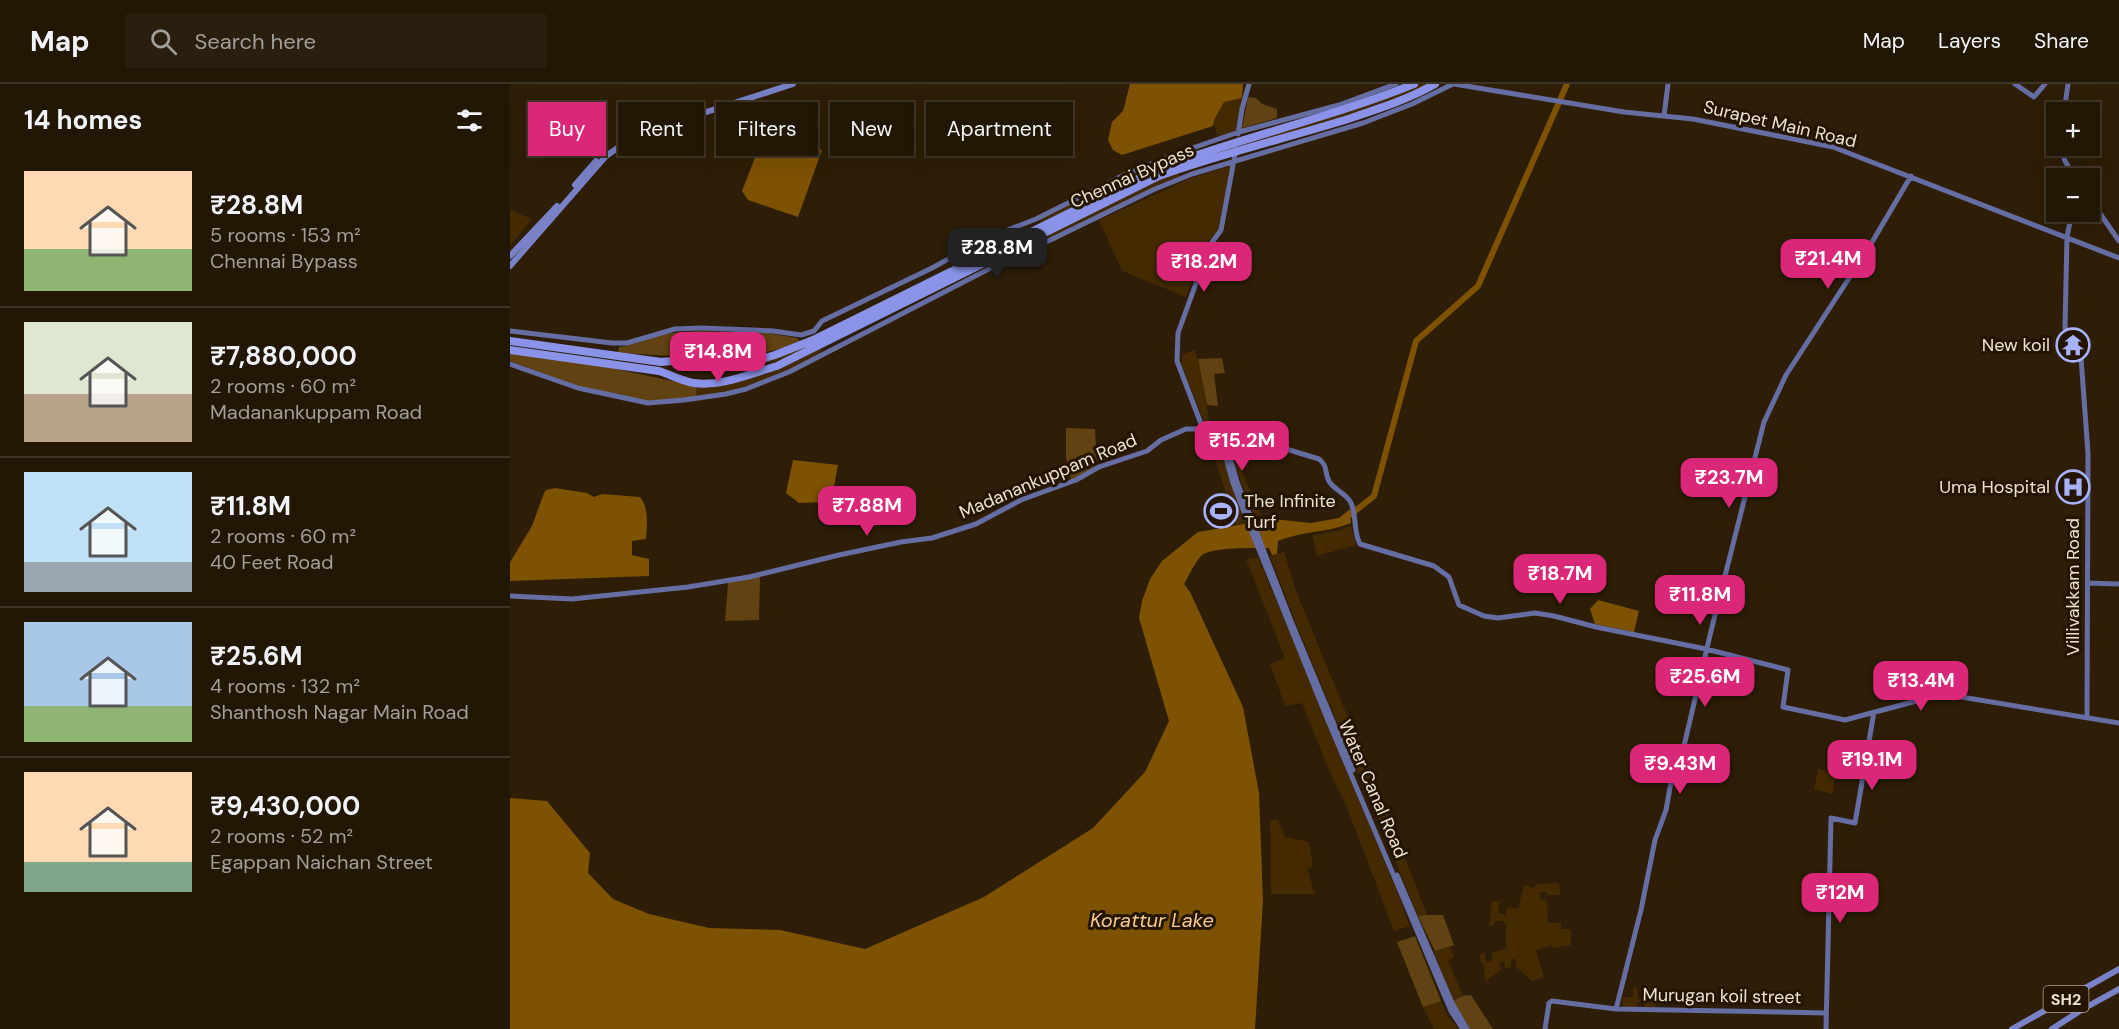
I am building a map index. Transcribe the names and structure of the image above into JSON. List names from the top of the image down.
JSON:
{
  "streets": {
    "highway": ["Chennai Bypass"],
    "main road": [
      "Surapet Main Road",
      "Madanankuppam Road",
      "Villivakkam Road",
      "Water Canal Road",
      "Murugan koil street",
      "SH2"
    ]
  },
  "crossings": [
    ["Surapet Main Road", "Villivakkam Road"]
  ],
  "water": ["Korattur Lake"],
  "places": {
    "temple": ["New koil"],
    "hospital": ["Uma Hospital"],
    "sports": ["The Infinite Turf"]
  },
  "page": {
    "header": "Map",
    "search": "Search here",
    "nav": ["Map", "Layers", "Share"],
    "heading": "14 homes",
    "map_buttons": ["+", "−"],
    "chip": [
      "Buy",
      "Rent",
      "Filters",
      "New",
      "Apartment"
    ],
    "list": [
      {
        "name": "₹28.8M",
        "note": "5 rooms · 153 m² · Chennai Bypass"
      },
      {
        "name": "₹7,880,000",
        "note": "2 rooms · 60 m² · Madanankuppam Road"
      },
      {
        "name": "₹11.8M",
        "note": "2 rooms · 60 m² · 40 Feet Road"
      },
      {
        "name": "₹25.6M",
        "note": "4 rooms · 132 m² · Shanthosh Nagar Main Road"
      },
      {
        "name": "₹9,430,000",
        "note": "2 rooms · 52 m² · Egappan Naichan Street"
      }
    ],
    "price": [
      "₹28.8M",
      "₹21.4M",
      "₹18.2M",
      "₹14.8M",
      "₹15.2M",
      "₹23.7M",
      "₹7.88M",
      "₹18.7M",
      "₹11.8M",
      "₹25.6M",
      "₹13.4M",
      "₹19.1M",
      "₹9.43M",
      "₹12M"
    ]
  }
}
